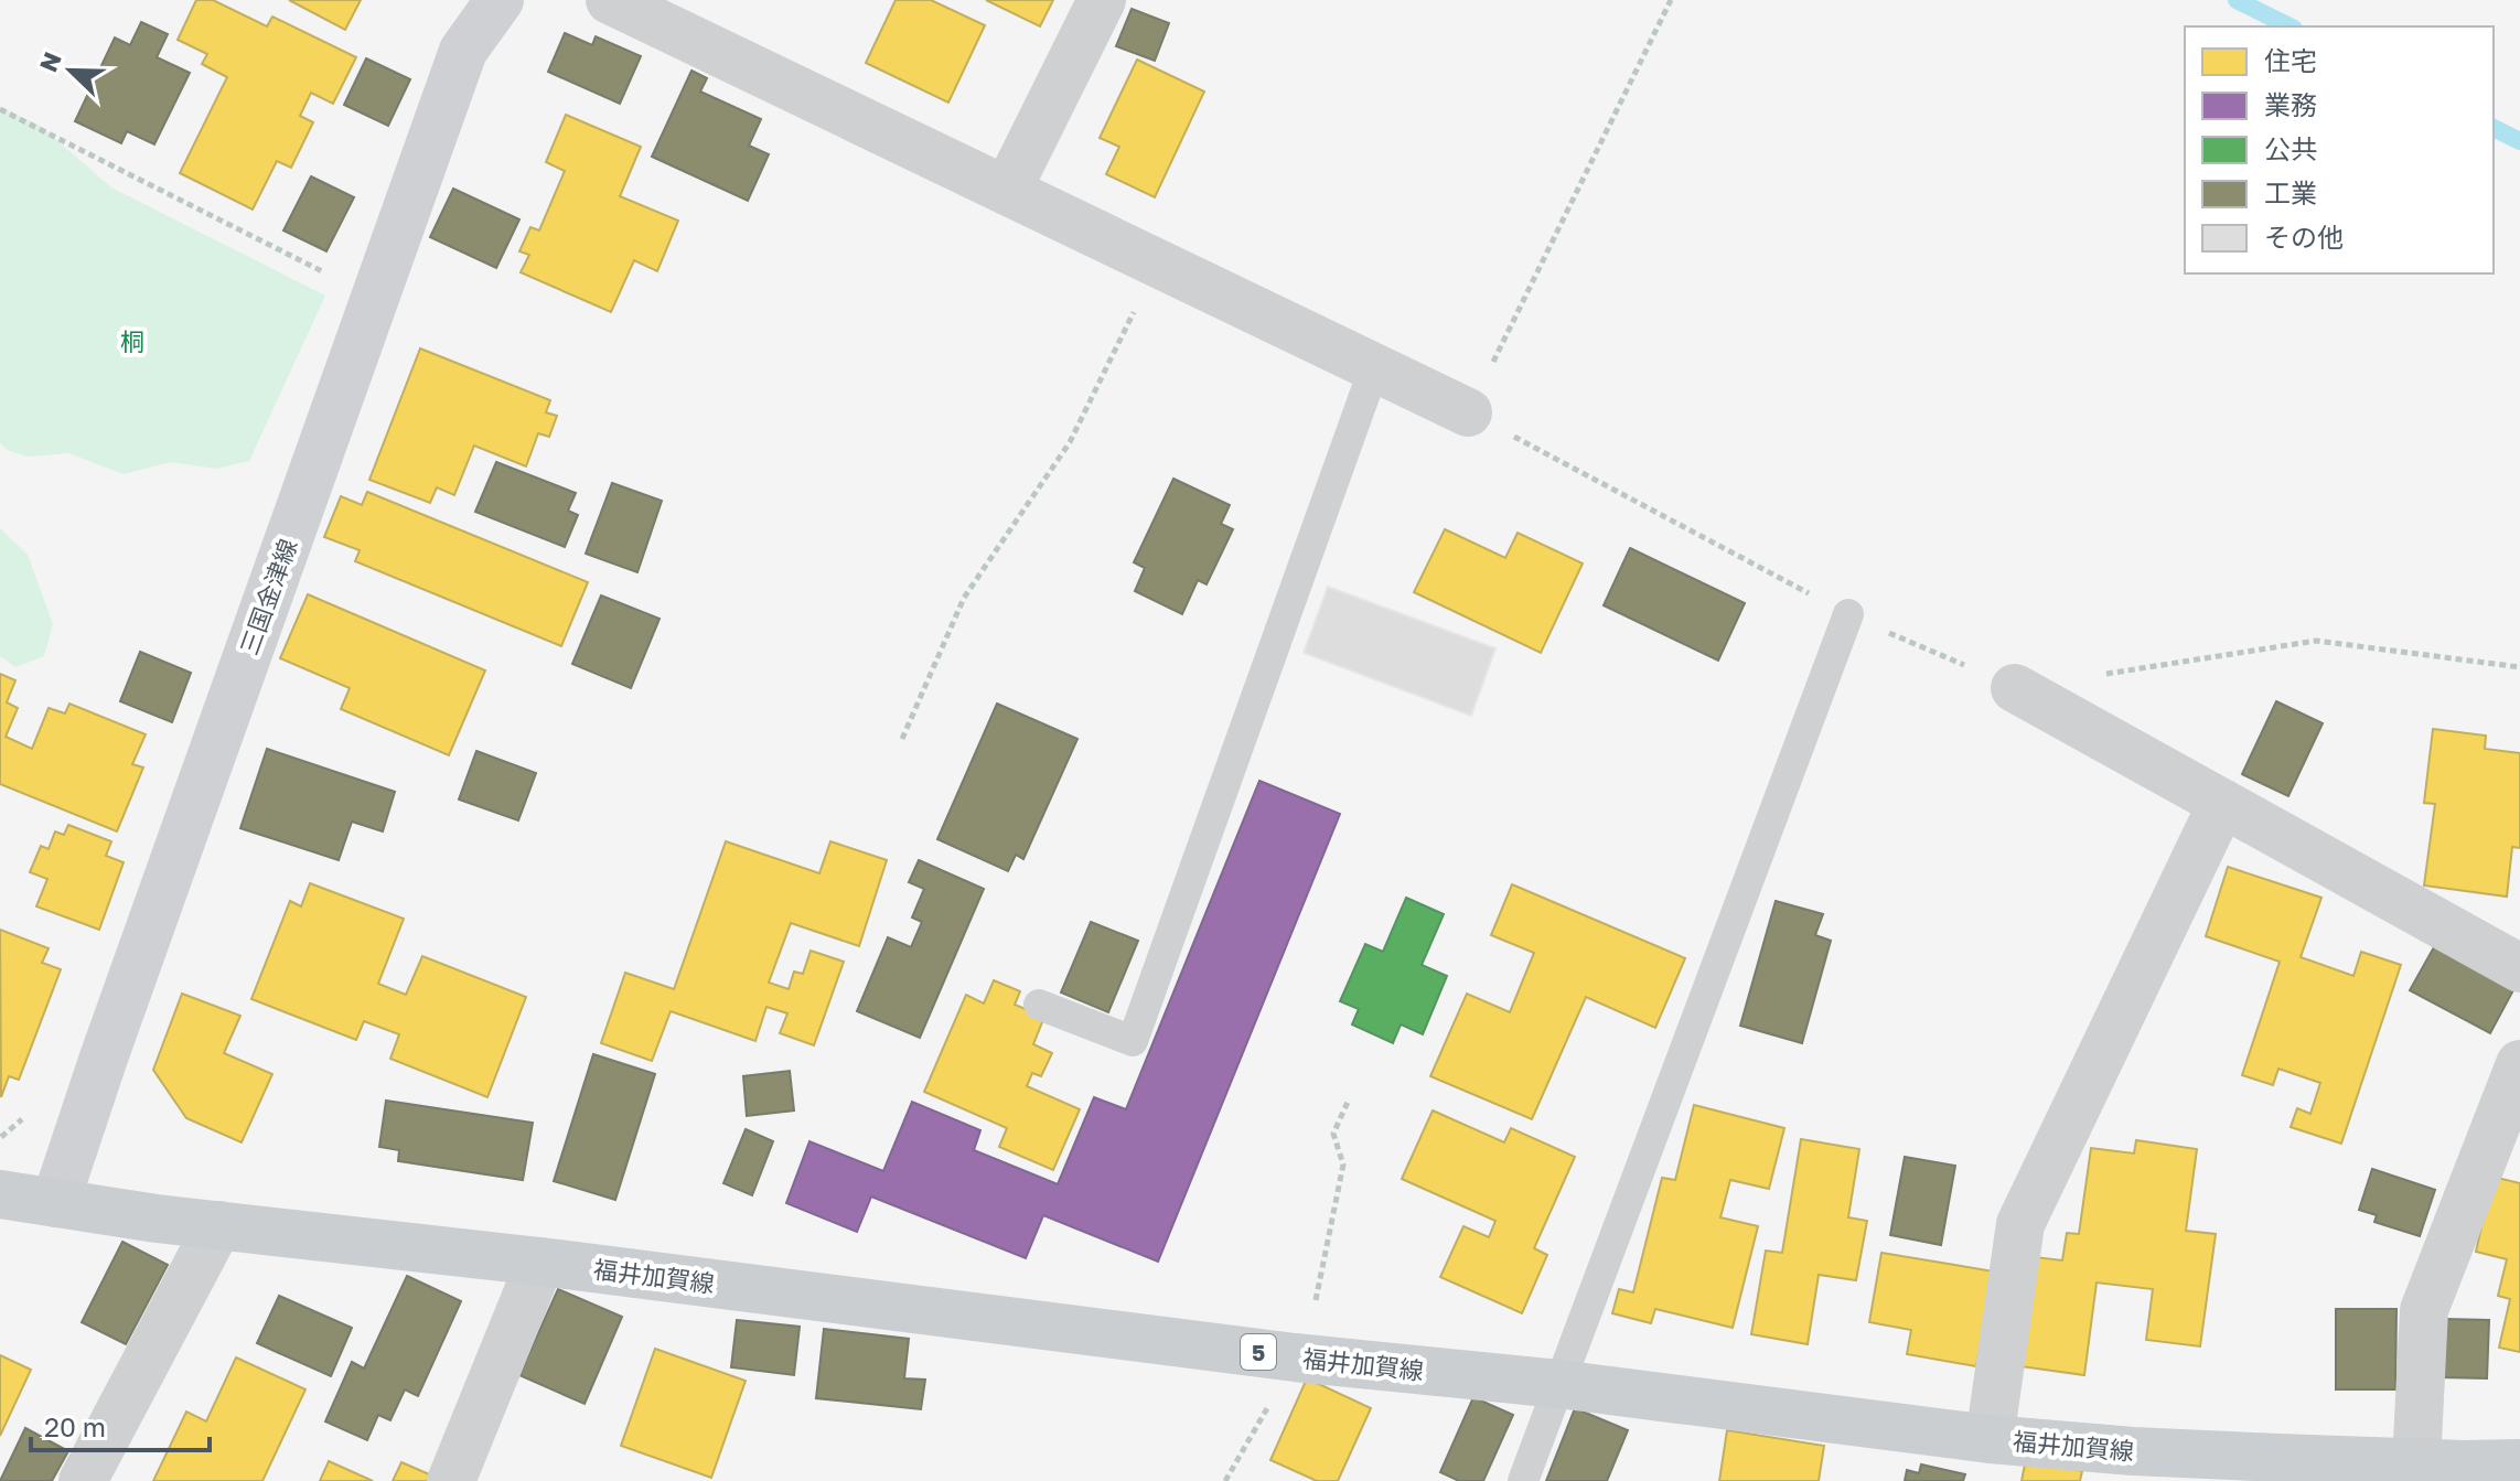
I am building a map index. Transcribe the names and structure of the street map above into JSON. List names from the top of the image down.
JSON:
{
  "streets": {
    "main road": ["三国金津線", "福井加賀線", "5"]
  },
  "crossings": [
    ["三国金津線", "福井加賀線"]
  ],
  "parks": ["桐"],
  "legend": [
    "住宅",
    "業務",
    "公共",
    "工業",
    "その他"
  ],
  "scale_bar": "20 m",
  "north": "top left"
}
